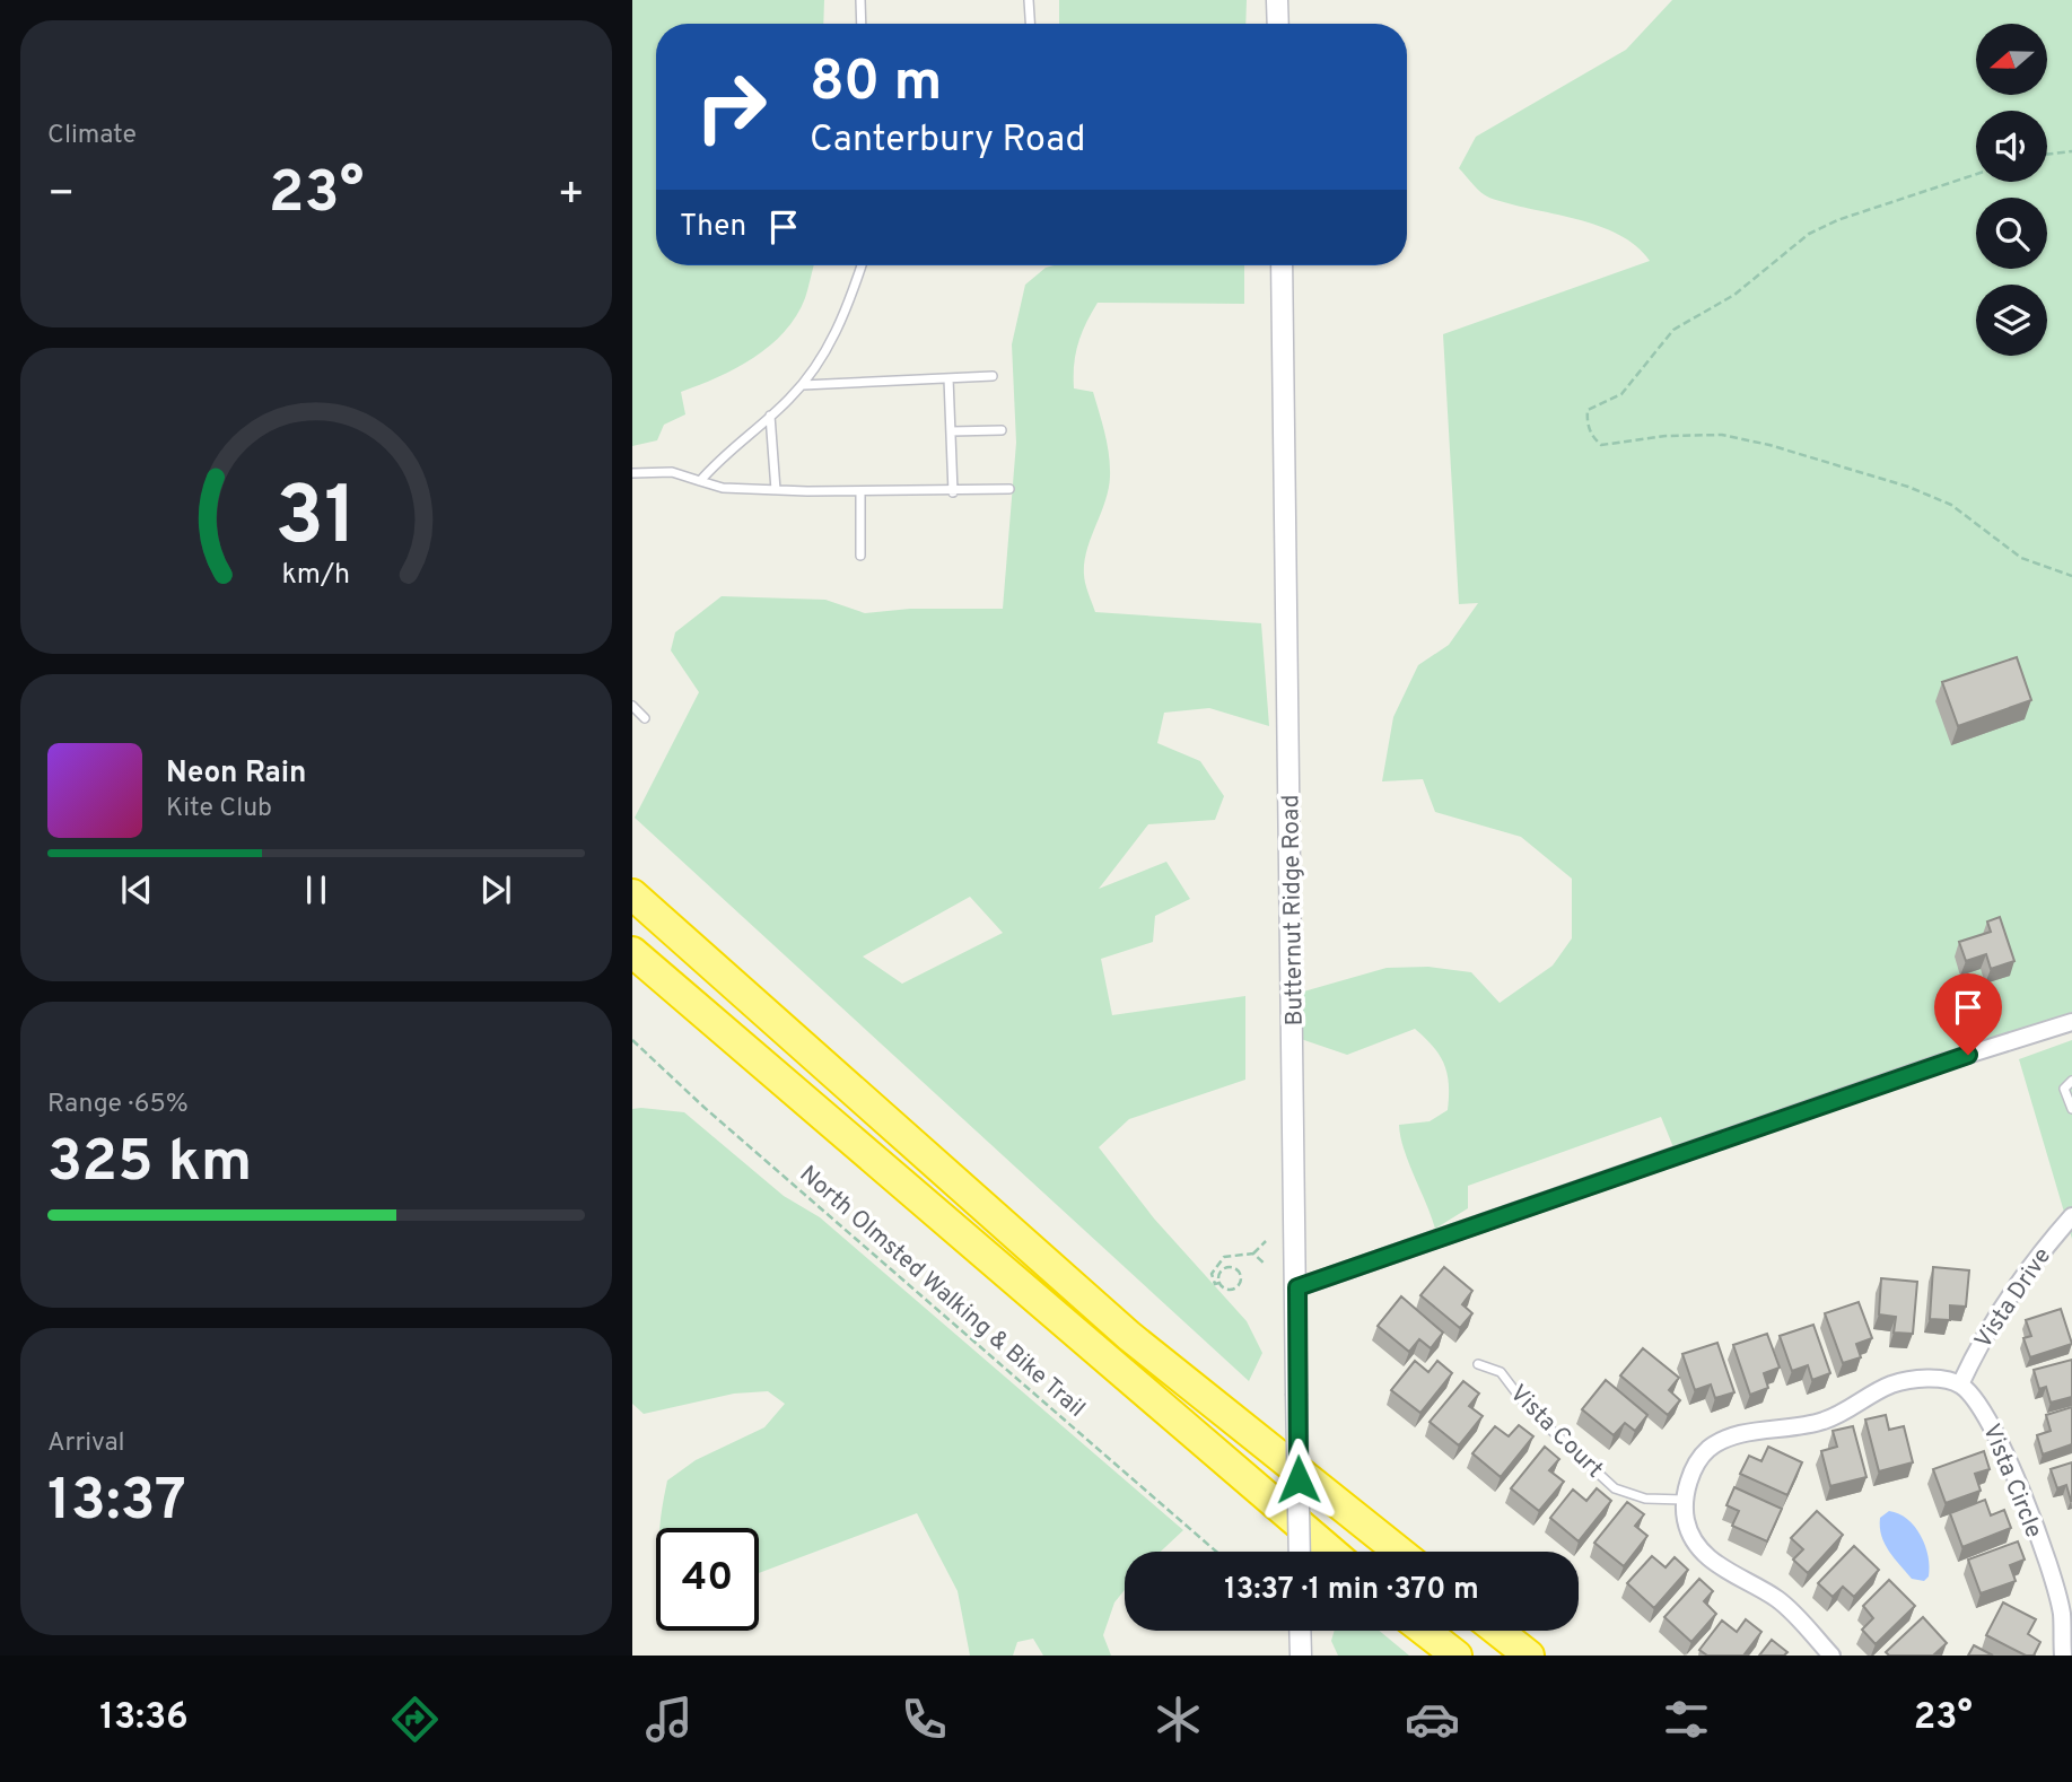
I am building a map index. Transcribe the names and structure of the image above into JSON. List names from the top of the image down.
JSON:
{
  "streets": {
    "street": ["Butternut Ridge Road", "Vista Drive", "Vista Circle"],
    "lane": ["Vista Court"],
    "path": ["North Olmsted Walking & Bike Trail"]
  },
  "crossings": [
    ["Vista Drive", "Vista Circle"]
  ],
  "north": "left",
  "page": {
    "tile": [
      "Climate",
      ["Range · 65%", "325 km"],
      ["Arrival", "13:37"]
    ],
    "turn": ["80 m", "Canterbury Road"],
    "heat": ["−", "23°", "+"],
    "then": "Then",
    "song": ["Neon Rain", "Kite Club"],
    "limit": "40",
    "trip": "13:37 · 1 min · 370 m",
    "tabs": ["13:36", "23°"],
    "gauge": ["31", "km/h"]
  }
}
